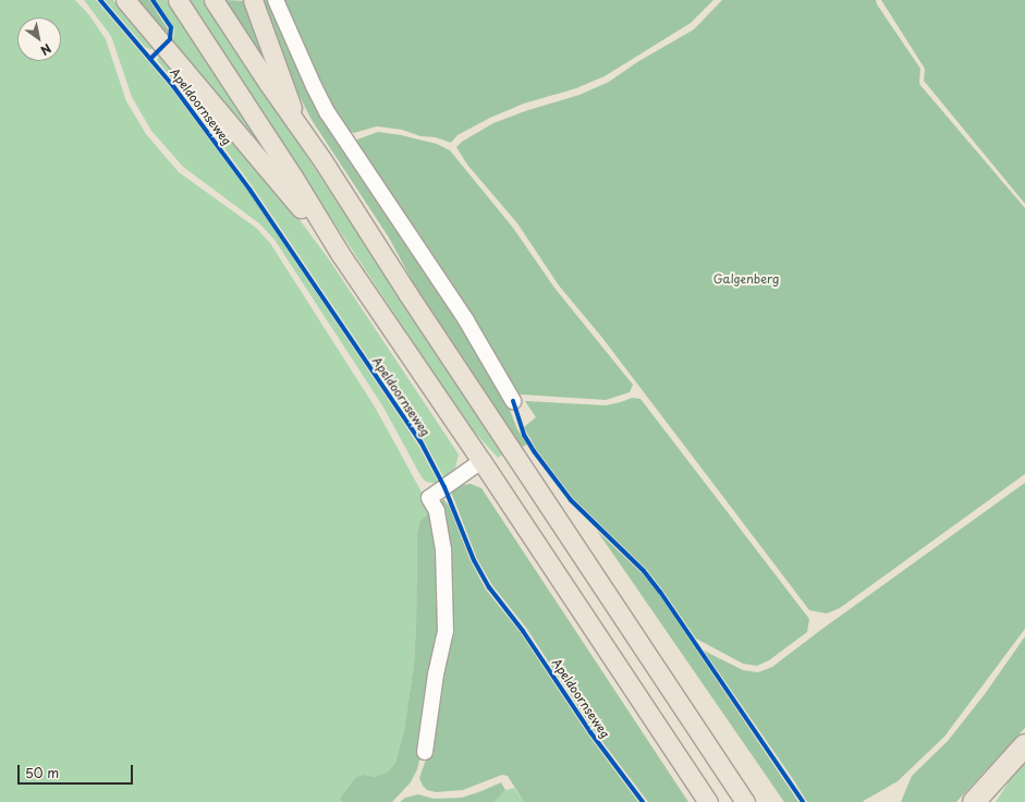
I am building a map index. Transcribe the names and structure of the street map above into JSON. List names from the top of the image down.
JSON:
{
  "streets": {
    "cycle path": ["Apeldoornseweg"]
  },
  "parks": ["Galgenberg"],
  "scale_bar": "50 m",
  "north": "bottom right"
}
